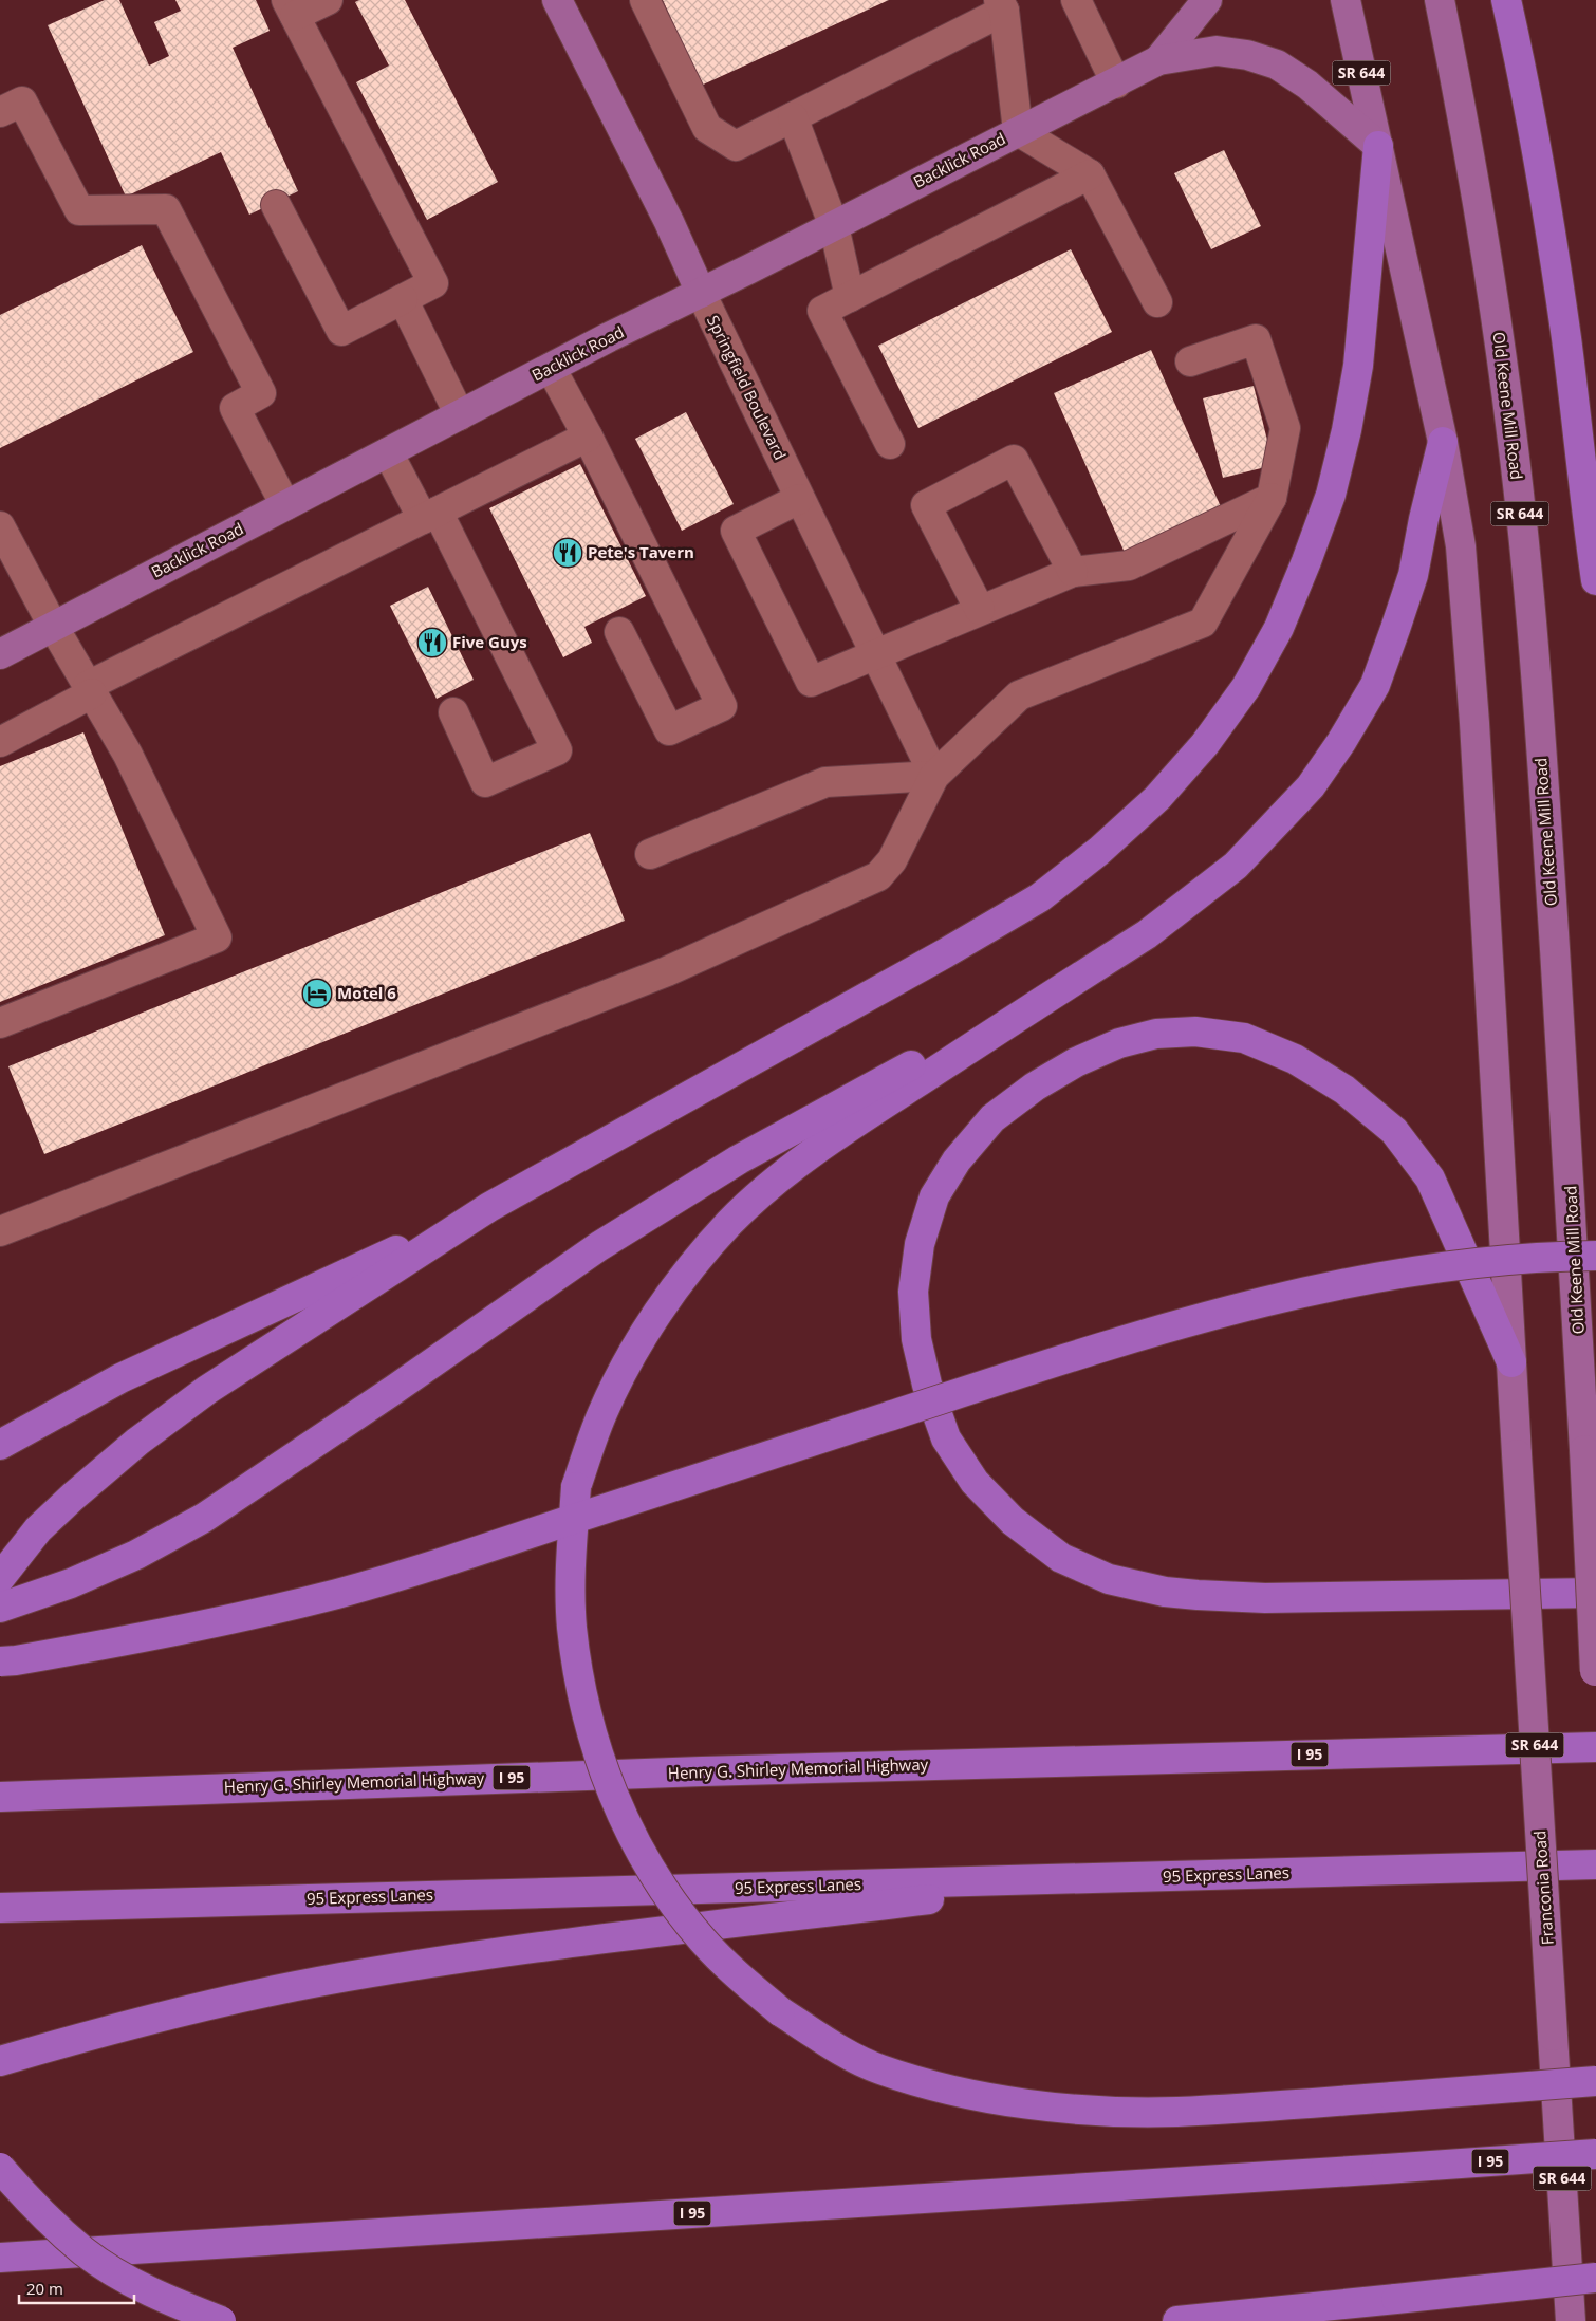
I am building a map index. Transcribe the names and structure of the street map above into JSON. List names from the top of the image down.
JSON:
{
  "streets": {
    "highway": ["I 95", "Henry G. Shirley Memorial Highway", "95 Express Lanes"],
    "main road": [
      "SR 644",
      "Backlick Road",
      "Springfield Boulevard",
      "Old Keene Mill Road",
      "Franconia Road"
    ]
  },
  "crossings": [
    ["SR 644", "Franconia Road"],
    ["Backlick Road", "Springfield Boulevard"]
  ],
  "places": {
    "restaurant": ["Pete's Tavern", "Five Guys"],
    "hotel": ["Motel 6"]
  },
  "scale_bar": "20 m"
}
